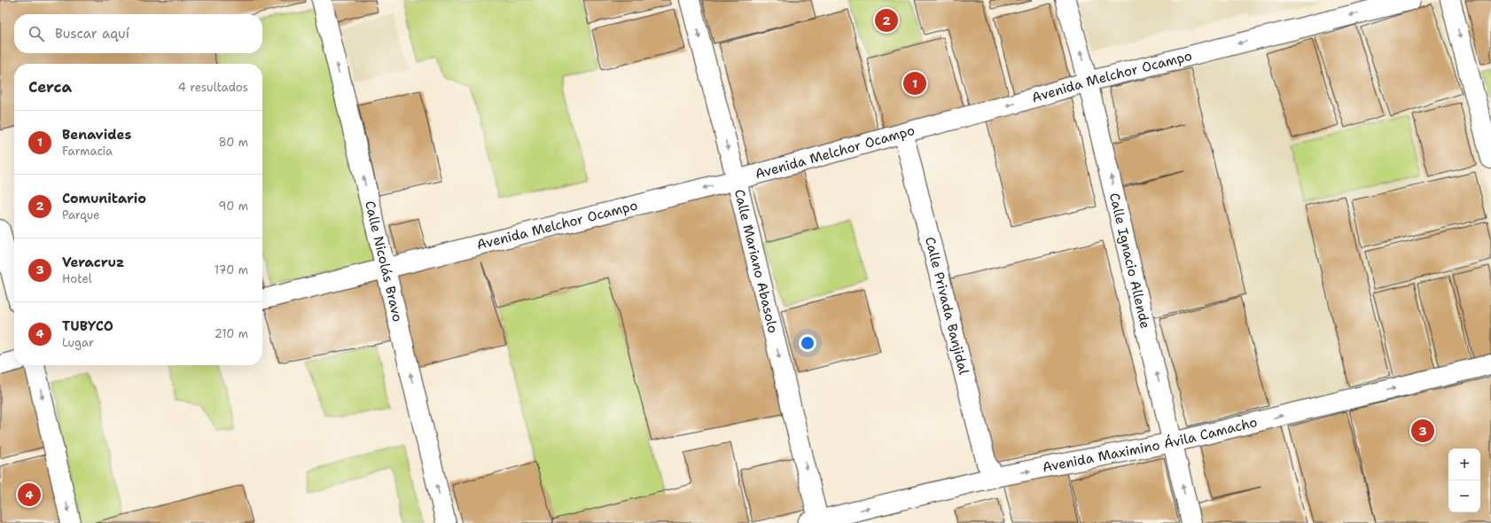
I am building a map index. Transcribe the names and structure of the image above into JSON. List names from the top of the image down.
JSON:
{
  "streets": {
    "street": [
      "Avenida Melchor Ocampo",
      "Calle Nicolás Bravo",
      "Calle Mariano Abasolo",
      "Calle Ignacio Allende",
      "Calle Privada Banjidal",
      "Avenida Maximino Ávila Camacho"
    ]
  },
  "crossings": [
    ["Avenida Melchor Ocampo", "Calle Nicolás Bravo"],
    ["Avenida Melchor Ocampo", "Calle Mariano Abasolo"],
    ["Avenida Melchor Ocampo", "Calle Ignacio Allende"],
    ["Avenida Melchor Ocampo", "Calle Privada Banjidal"],
    ["Calle Mariano Abasolo", "Avenida Maximino Ávila Camacho"],
    ["Calle Ignacio Allende", "Avenida Maximino Ávila Camacho"],
    ["Calle Privada Banjidal", "Avenida Maximino Ávila Camacho"]
  ],
  "one_way": [
    "Avenida Melchor Ocampo",
    "Calle Nicolás Bravo",
    "Calle Mariano Abasolo",
    "Calle Ignacio Allende",
    "Avenida Maximino Ávila Camacho"
  ],
  "page": {
    "pins": [
      "2",
      "1",
      "3",
      "4"
    ],
    "search": "Buscar aquí",
    "heading": ["Cerca", "4 resultados"],
    "list": [
      {
        "mark": "1",
        "name": "Benavides",
        "note": "Farmacia",
        "value": "80 m"
      },
      {
        "mark": "2",
        "name": "Comunitario",
        "note": "Parque",
        "value": "90 m"
      },
      {
        "mark": "3",
        "name": "Veracruz",
        "note": "Hotel",
        "value": "170 m"
      },
      {
        "mark": "4",
        "name": "TUBYCO",
        "note": "Lugar",
        "value": "210 m"
      }
    ],
    "map_buttons": ["+", "−"]
  }
}
